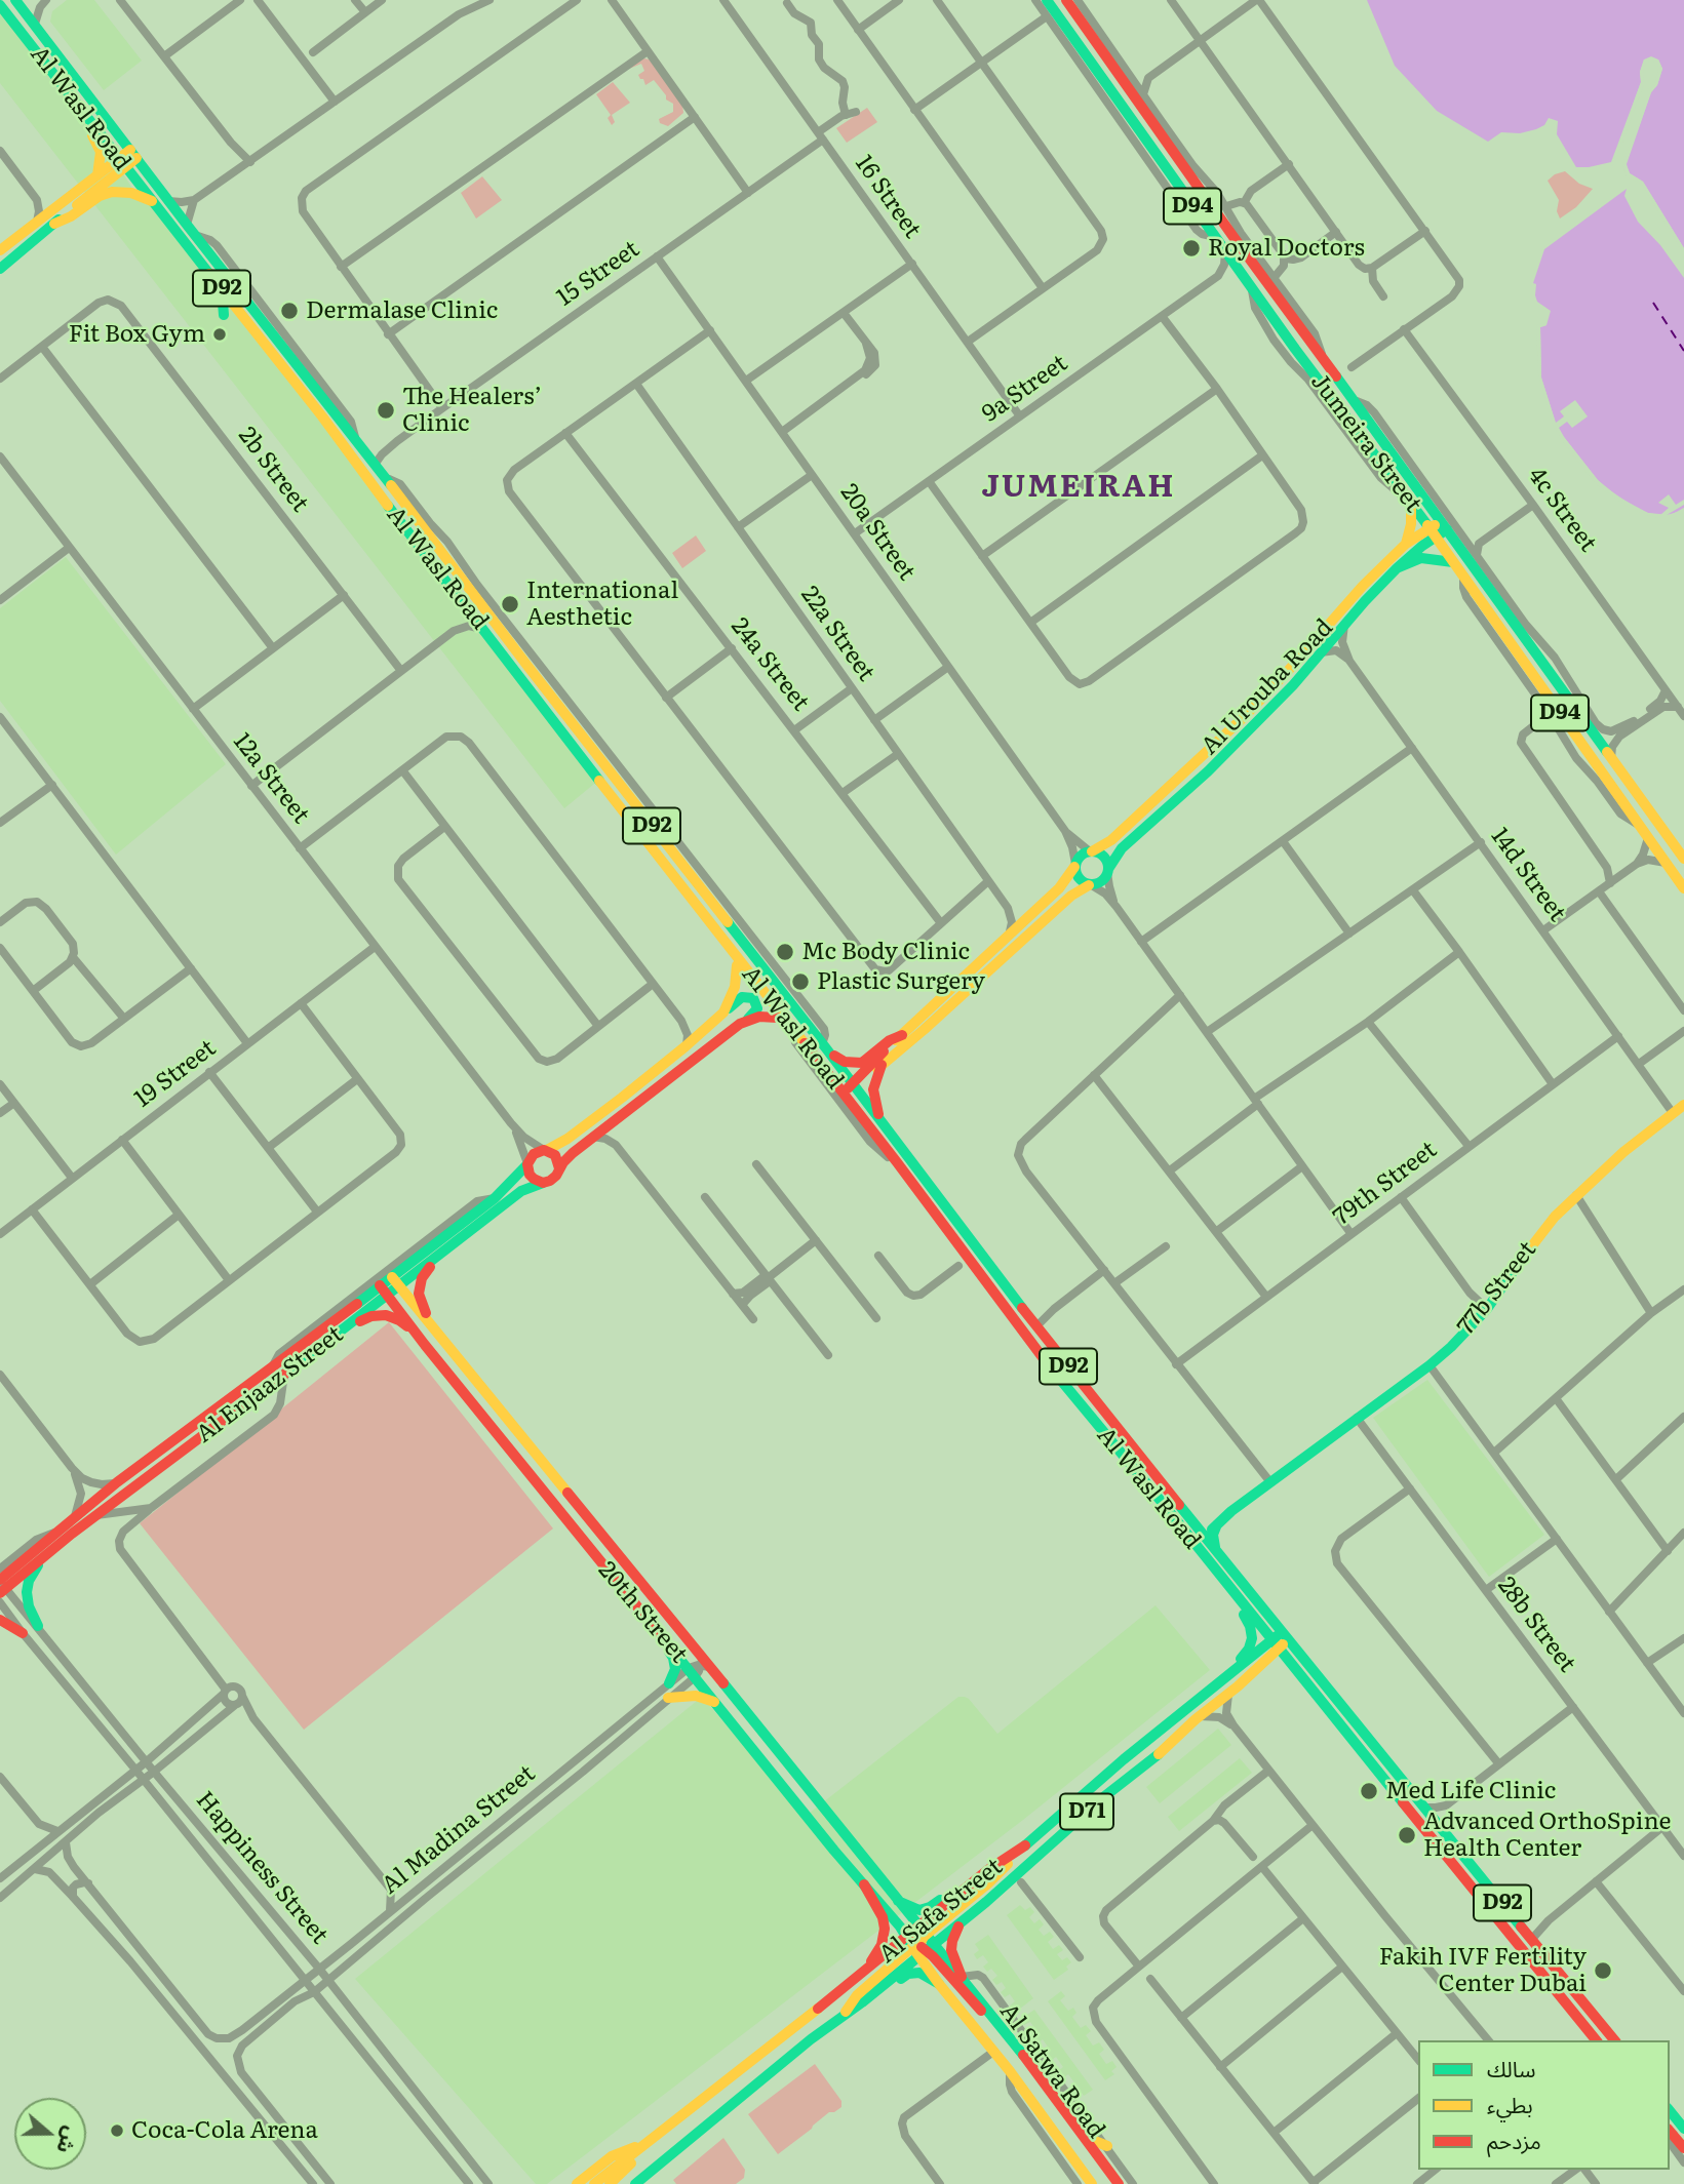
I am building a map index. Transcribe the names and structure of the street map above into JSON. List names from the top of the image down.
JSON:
{
  "streets": {
    "main road": [
      "Al Wasl Road",
      "D94",
      "D92",
      "Jumeira Street",
      "Al Urouba Road",
      "77b Street",
      "Al Enjaaz Street",
      "20th Street",
      "D71",
      "Al Safa Street",
      "Al Satwa Road"
    ],
    "street": [
      "16 Street",
      "15 Street",
      "9a Street",
      "2b Street",
      "4c Street",
      "20a Street",
      "22a Street",
      "24a Street",
      "12a Street",
      "14d Street",
      "19 Street",
      "79th Street",
      "28b Street",
      "Al Madina Street",
      "Happiness Street"
    ]
  },
  "crossings": [
    ["Al Wasl Road", "15 Street"],
    ["Al Wasl Road", "77b Street"],
    ["Al Wasl Road", "Al Safa Street"],
    ["16 Street", "15 Street"],
    ["16 Street", "9a Street"],
    ["15 Street", "20a Street"],
    ["9a Street", "20a Street"],
    ["Jumeira Street", "Al Urouba Road"],
    ["20a Street", "Al Urouba Road"],
    ["Al Urouba Road", "14d Street"],
    ["12a Street", "19 Street"],
    ["12a Street", "Al Enjaaz Street"],
    ["14d Street", "79th Street"],
    ["14d Street", "77b Street"],
    ["77b Street", "28b Street"],
    ["Al Enjaaz Street", "20th Street"],
    ["Al Enjaaz Street", "Happiness Street"],
    ["20th Street", "Al Madina Street"],
    ["20th Street", "Al Safa Street"],
    ["20th Street", "Al Satwa Road"],
    ["Al Madina Street", "Happiness Street"],
    ["Al Safa Street", "Al Satwa Road"]
  ],
  "districts": ["JUMEIRAH"],
  "places": [
    "Royal Doctors",
    "Dermalase Clinic",
    "Fit Box Gym",
    "The Healers’ Clinic",
    "International Aesthetic",
    "Mc Body Clinic",
    "Plastic Surgery",
    "Med Life Clinic",
    "Advanced OrthoSpine Health Center",
    "Fakih IVF Fertility Center Dubai",
    "Coca-Cola Arena"
  ],
  "legend": ["سالك", "بطيء", "مزدحم"],
  "north": "right"
}
